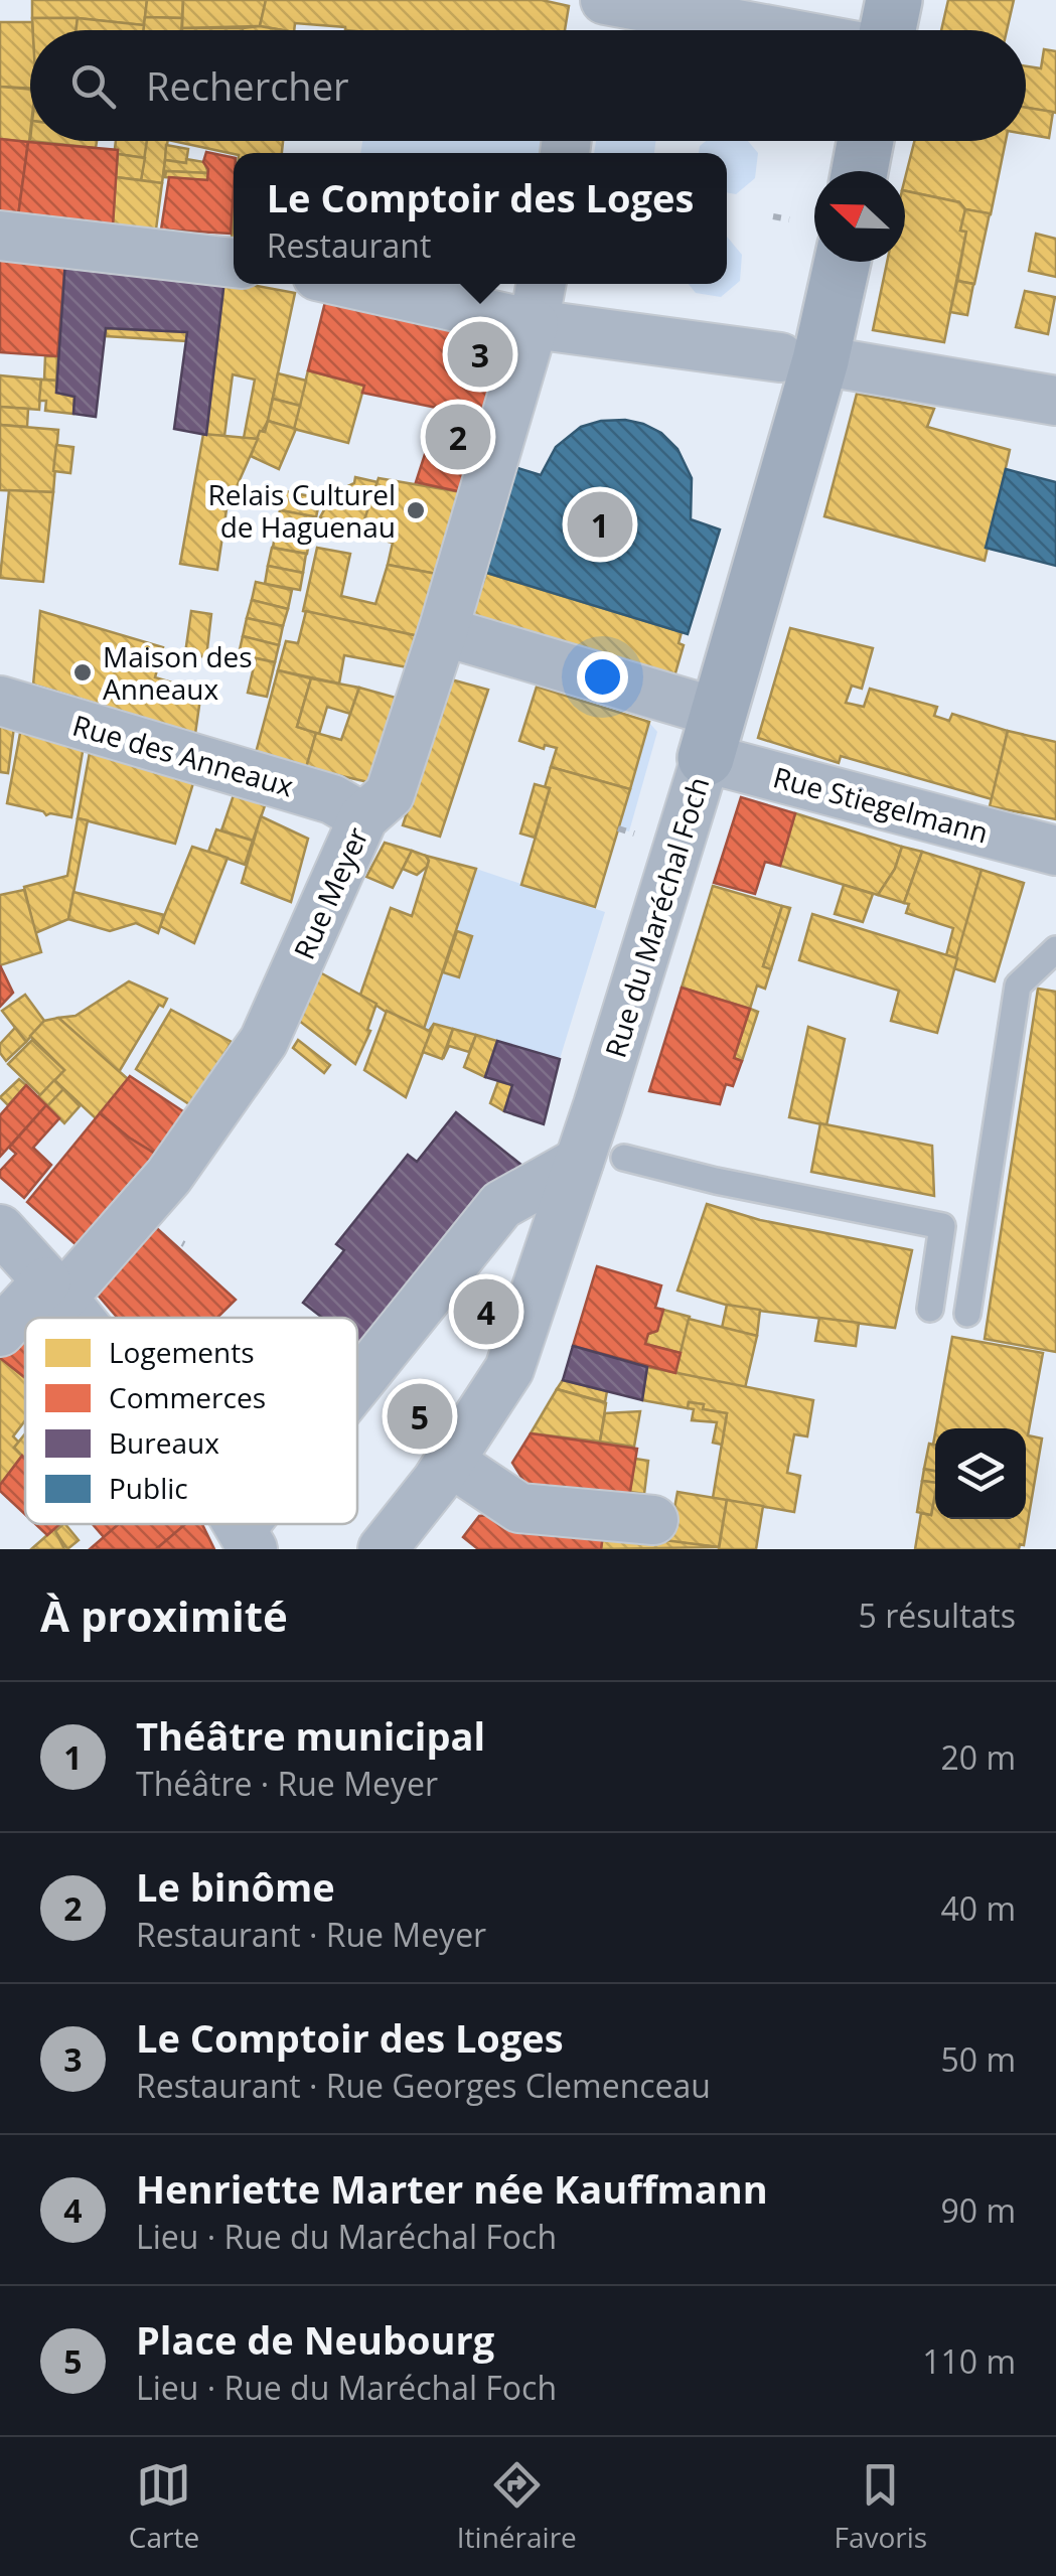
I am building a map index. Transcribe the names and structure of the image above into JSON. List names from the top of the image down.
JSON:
{
  "streets": {
    "street": [
      "Rue des Anneaux",
      "Rue Stiegelmann",
      "Rue Meyer",
      "Rue du Maréchal Foch"
    ]
  },
  "crossings": [
    ["Rue des Anneaux", "Rue Meyer"],
    ["Rue Stiegelmann", "Rue Meyer"],
    ["Rue Stiegelmann", "Rue du Maréchal Foch"]
  ],
  "places": ["Relais Culturel de Haguenau", "Maison des Anneaux"],
  "legend": [
    "Logements",
    "Commerces",
    "Bureaux",
    "Public"
  ],
  "north": "left",
  "page": {
    "search": "Rechercher",
    "popup": ["Le Comptoir des Loges", "Restaurant"],
    "pins": [
      "3",
      "2",
      "1",
      "4",
      "5"
    ],
    "heading": ["À proximité", "5 résultats"],
    "list": [
      {
        "mark": "1",
        "name": "Théâtre municipal",
        "note": "Théâtre · Rue Meyer",
        "value": "20 m"
      },
      {
        "mark": "2",
        "name": "Le binôme",
        "note": "Restaurant · Rue Meyer",
        "value": "40 m"
      },
      {
        "mark": "3",
        "name": "Le Comptoir des Loges",
        "note": "Restaurant · Rue Georges Clemenceau",
        "value": "50 m"
      },
      {
        "mark": "4",
        "name": "Henriette Marter née Kauffmann",
        "note": "Lieu · Rue du Maréchal Foch",
        "value": "90 m"
      },
      {
        "mark": "5",
        "name": "Place de Neubourg",
        "note": "Lieu · Rue du Maréchal Foch",
        "value": "110 m"
      }
    ],
    "nav": ["Carte", "Itinéraire", "Favoris"]
  }
}
